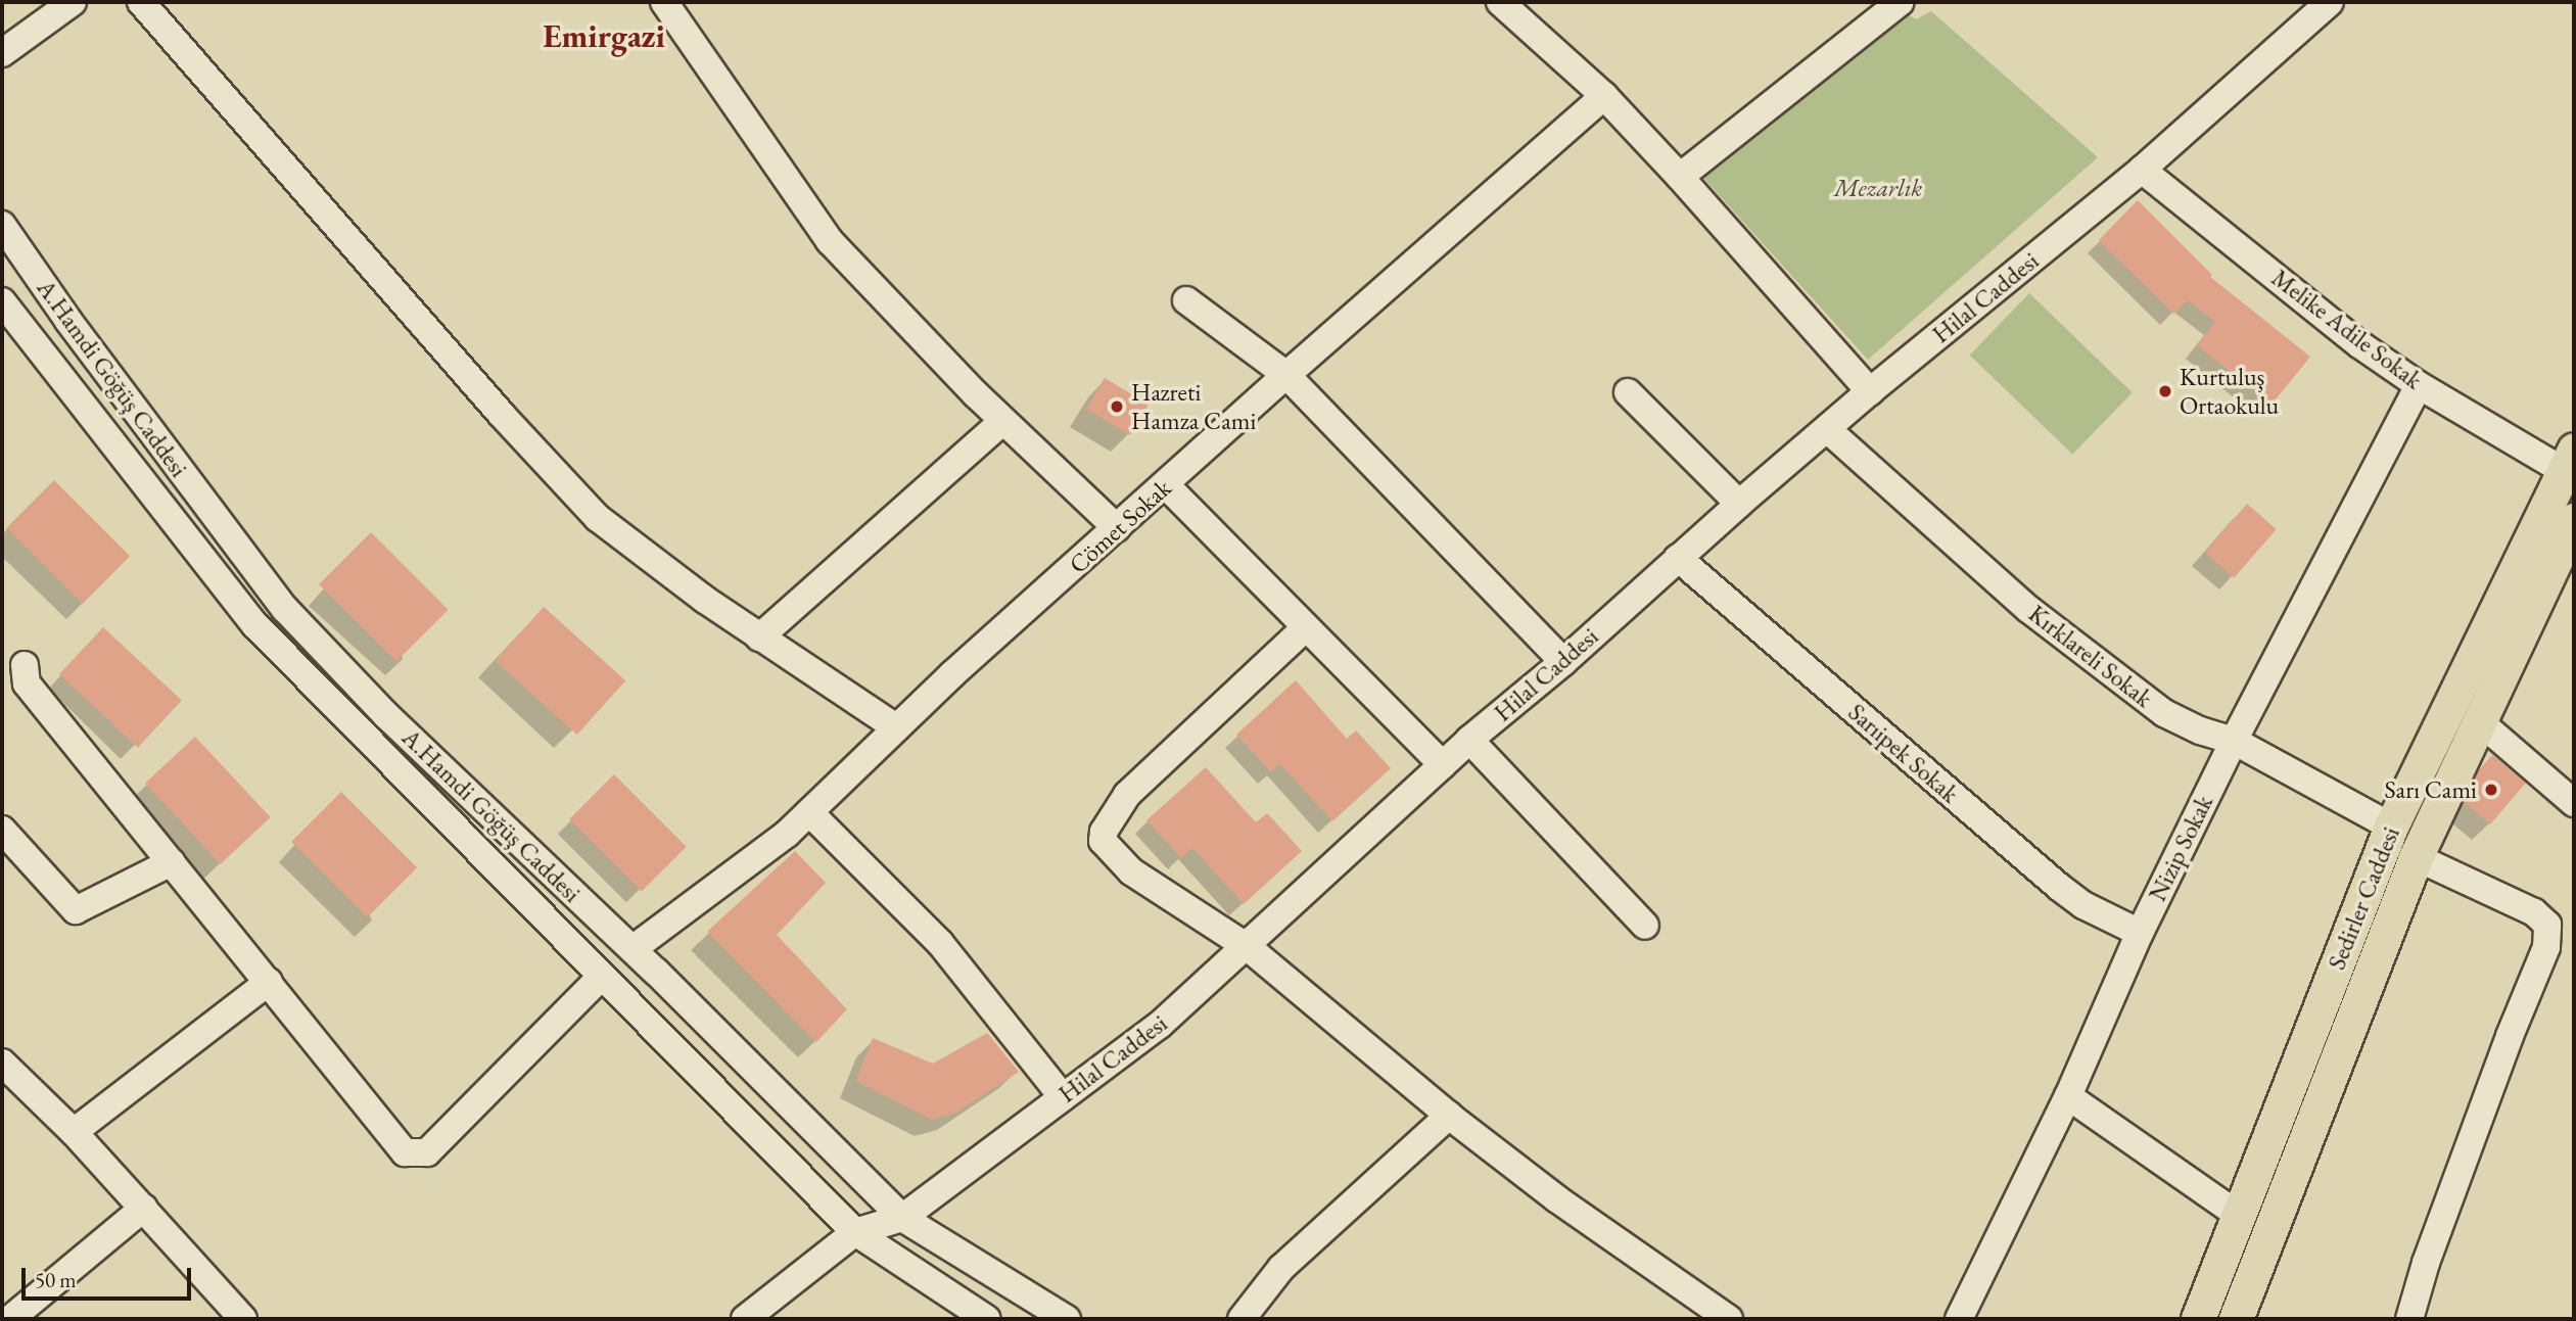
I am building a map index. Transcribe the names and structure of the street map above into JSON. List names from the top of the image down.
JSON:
{
  "streets": {
    "main road": ["Sedirler Caddesi"],
    "street": [
      "Hilal Caddesi",
      "Melike Adile Sokak",
      "A.Hamdi Göğüş Caddesi",
      "Cömet Sokak",
      "Kırklareli Sokak",
      "Sarıipek Sokak",
      "Nizip Sokak"
    ]
  },
  "crossings": [
    ["Hilal Caddesi", "Melike Adile Sokak"],
    ["Hilal Caddesi", "A.Hamdi Göğüş Caddesi"],
    ["Hilal Caddesi", "Kırklareli Sokak"],
    ["Hilal Caddesi", "Sarıipek Sokak"],
    ["Melike Adile Sokak", "Nizip Sokak"],
    ["Melike Adile Sokak", "Sedirler Caddesi"],
    ["A.Hamdi Göğüş Caddesi", "Cömet Sokak"],
    ["Kırklareli Sokak", "Nizip Sokak"],
    ["Kırklareli Sokak", "Sedirler Caddesi"],
    ["Sarıipek Sokak", "Nizip Sokak"]
  ],
  "districts": ["Emirgazi"],
  "parks": ["Mezarlık"],
  "places": ["Kurtuluş Ortaokulu", "Hazreti Hamza Cami", "Sarı Cami"],
  "scale_bar": "50 m"
}
